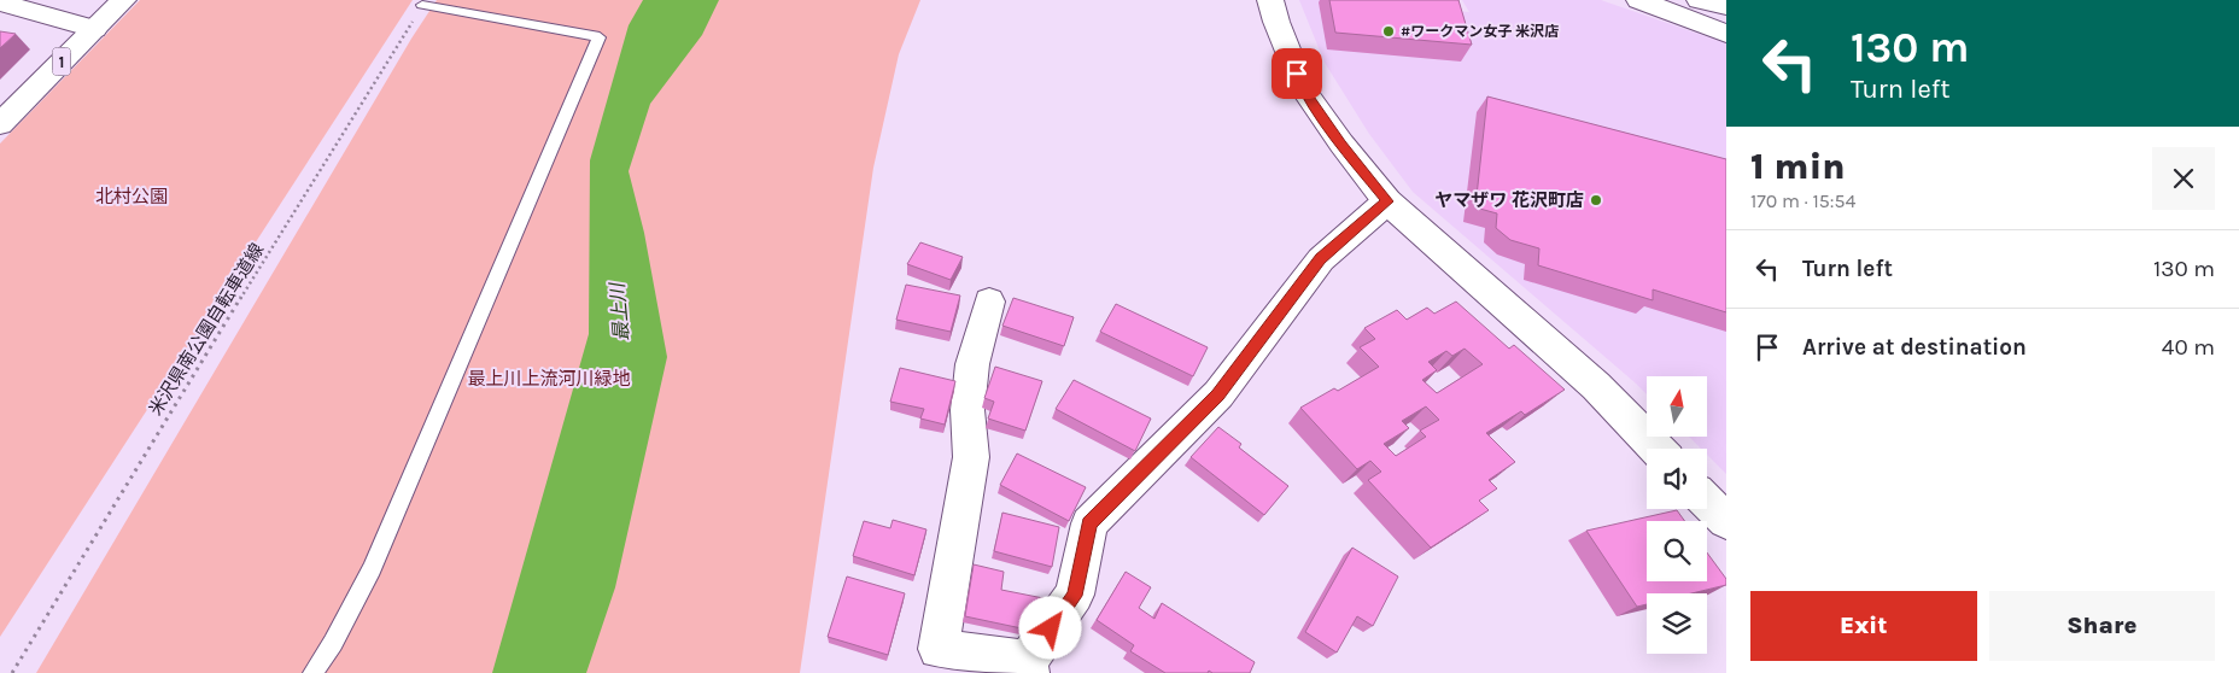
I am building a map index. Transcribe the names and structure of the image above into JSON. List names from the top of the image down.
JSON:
{
  "streets": {
    "street": ["1"],
    "path": ["米沢県南公園自転車道線"]
  },
  "water": ["最上川"],
  "parks": ["北村公園", "最上川上流河川緑地"],
  "places": ["#ワークマン女子 米沢店", "ヤマザワ 花沢町店"],
  "north": "top",
  "page": {
    "turn": ["130 m", "Turn left"],
    "heading": ["1 min", "170 m · 15:54"],
    "list": [
      {
        "name": "Turn left",
        "value": "130 m"
      },
      {
        "name": "Arrive at destination",
        "value": "40 m"
      }
    ],
    "buttons": ["Exit", "Share"]
  }
}
